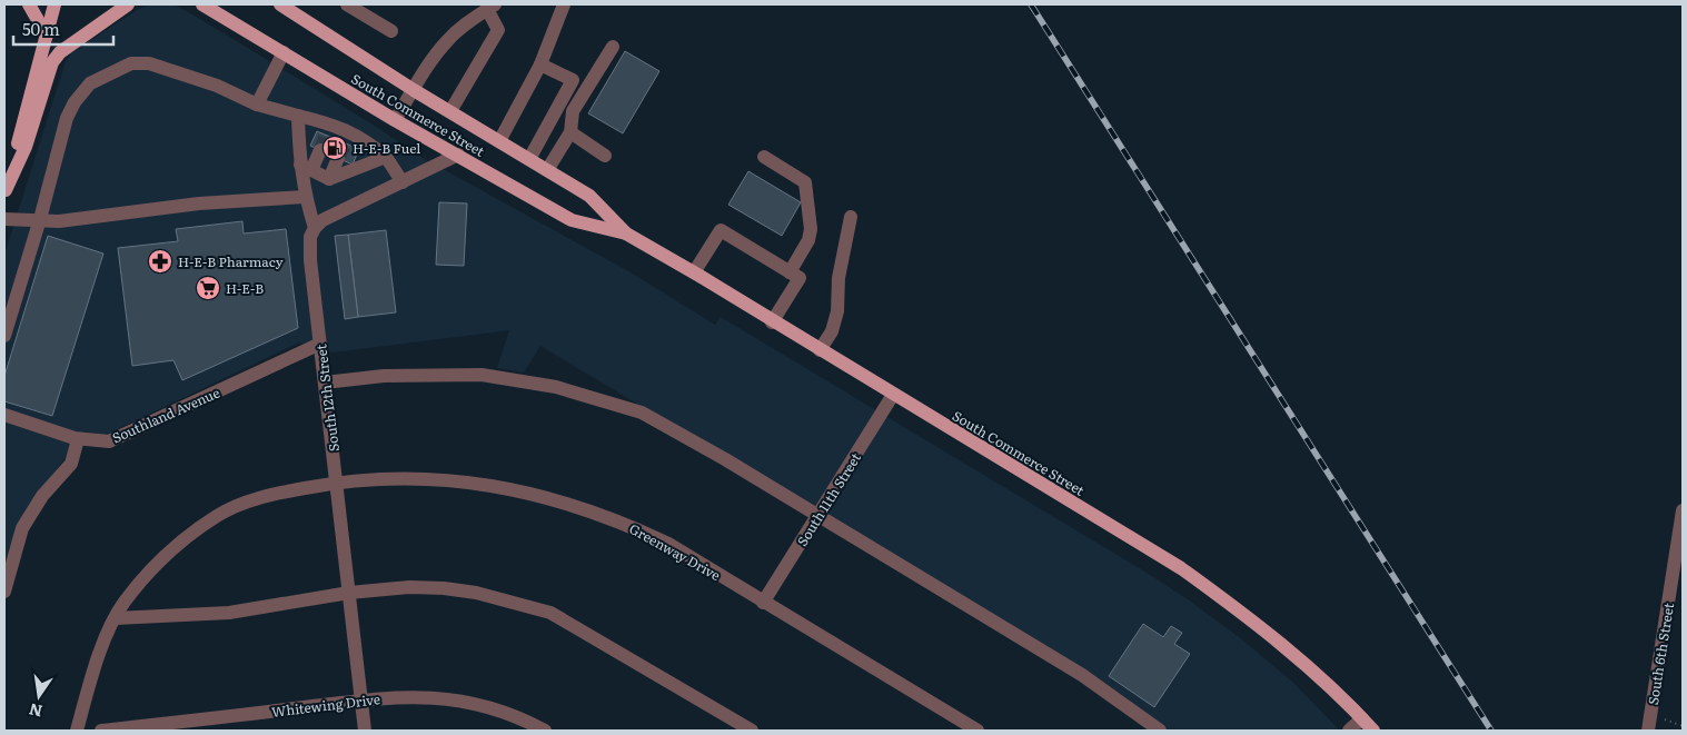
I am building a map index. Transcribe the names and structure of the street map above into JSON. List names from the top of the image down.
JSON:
{
  "streets": {
    "main road": ["South Commerce Street"],
    "street": [
      "South 12th Street",
      "Southland Avenue",
      "South 11th Street",
      "Greenway Drive",
      "South 6th Street",
      "Whitewing Drive"
    ]
  },
  "crossings": [
    ["South Commerce Street", "South 11th Street"],
    ["South 12th Street", "Southland Avenue"],
    ["South 12th Street", "Greenway Drive"],
    ["South 12th Street", "Whitewing Drive"],
    ["South 11th Street", "Greenway Drive"]
  ],
  "places": {
    "fuel station": ["H-E-B Fuel"],
    "pharmacy": ["H-E-B Pharmacy"],
    "supermarket": ["H-E-B"]
  },
  "scale_bar": "50 m",
  "north": "bottom"
}
